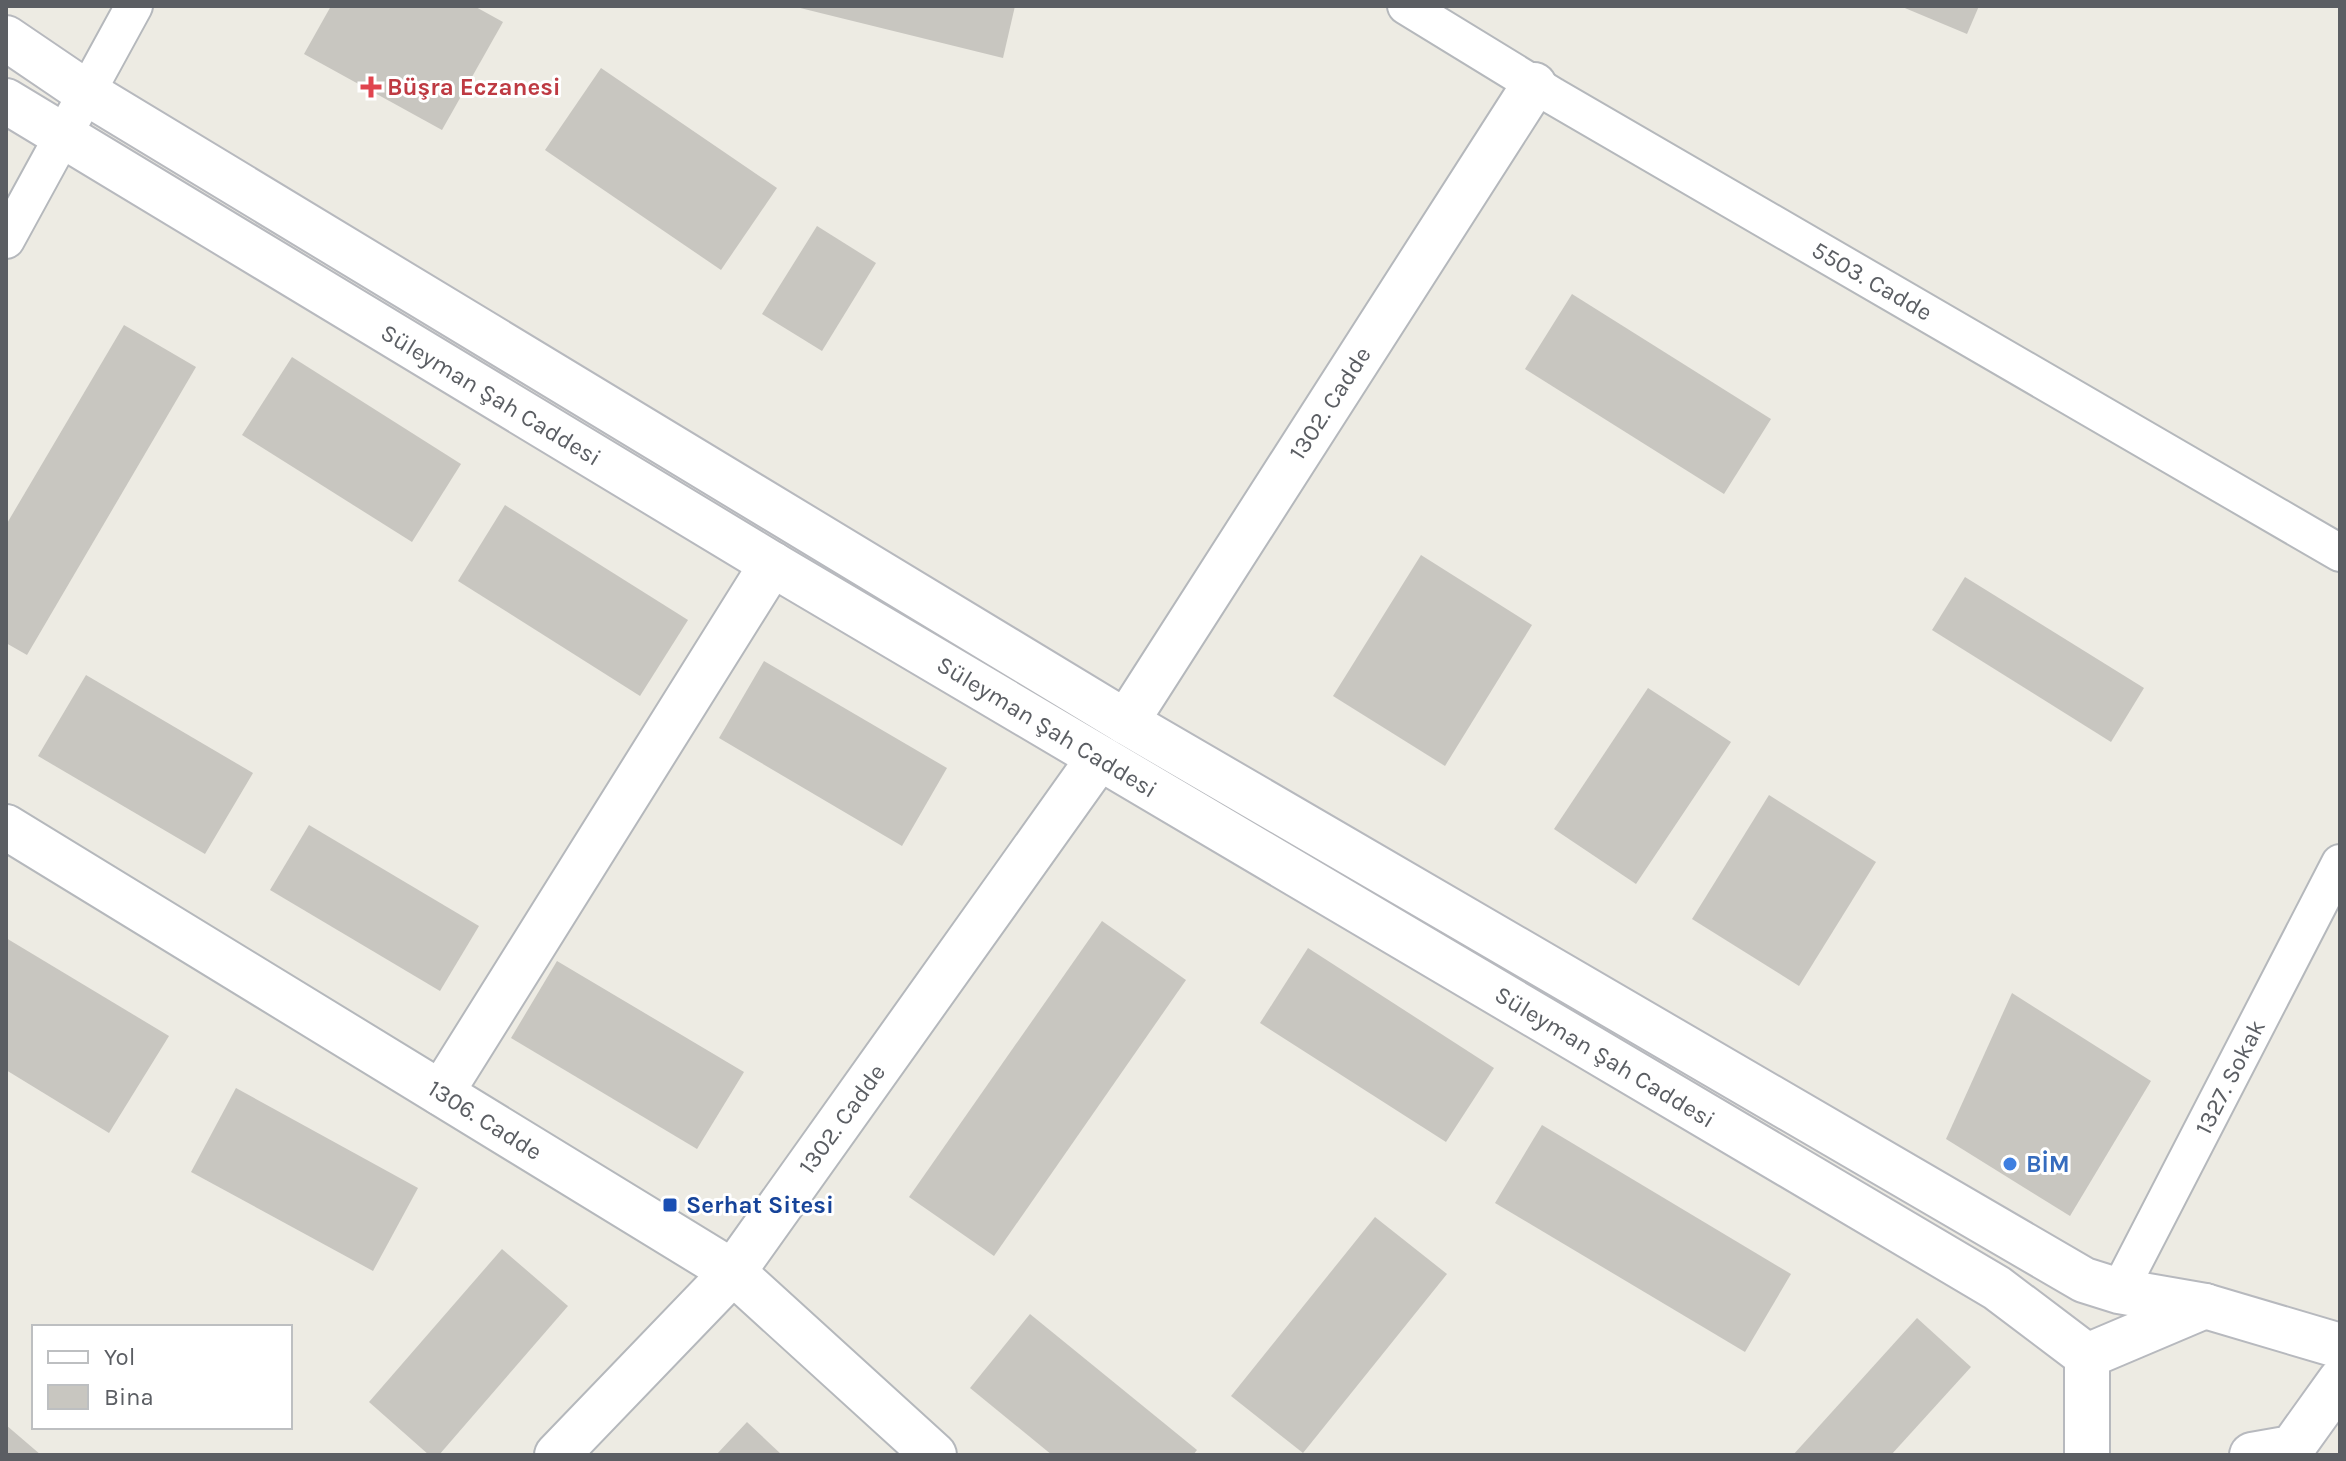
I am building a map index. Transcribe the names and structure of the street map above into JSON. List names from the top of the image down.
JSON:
{
  "streets": {
    "main road": ["Süleyman Şah Caddesi", "1302. Cadde", "1306. Cadde"],
    "street": ["5503. Cadde", "1327. Sokak"]
  },
  "crossings": [
    ["5503. Cadde", "1302. Cadde"],
    ["Süleyman Şah Caddesi", "1302. Cadde"],
    ["Süleyman Şah Caddesi", "1327. Sokak"],
    ["1302. Cadde", "1306. Cadde"]
  ],
  "places": {
    "health": ["Büşra Eczanesi"],
    "other": ["BİM"],
    "transit": ["Serhat Sitesi"]
  },
  "legend": ["Yol", "Bina"]
}
